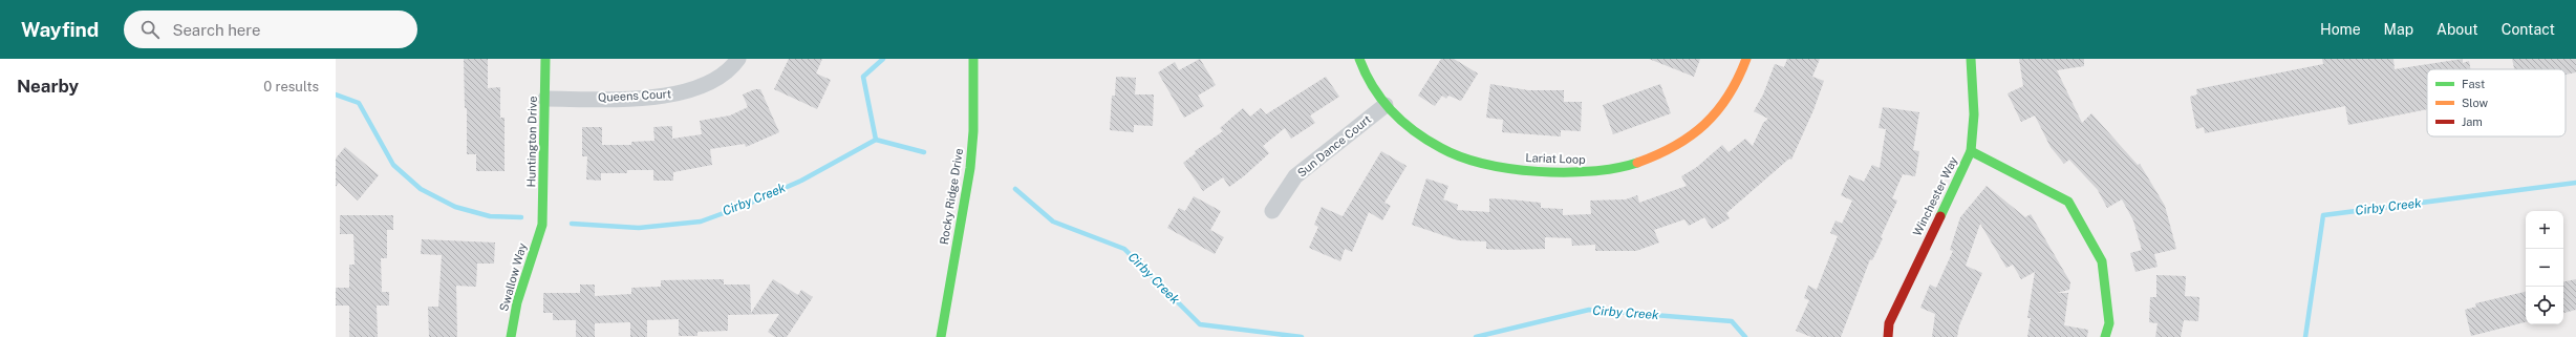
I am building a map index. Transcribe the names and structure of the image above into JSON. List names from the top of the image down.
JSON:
{
  "streets": {
    "street": [
      "Queens Court",
      "Huntington Drive",
      "Sun Dance Court",
      "Lariat Loop",
      "Rocky Ridge Drive",
      "Winchester Way",
      "Swallow Way"
    ]
  },
  "crossings": [
    ["Queens Court", "Huntington Drive"],
    ["Huntington Drive", "Swallow Way"],
    ["Sun Dance Court", "Lariat Loop"]
  ],
  "water": ["Cirby Creek"],
  "legend": ["Fast", "Slow", "Jam"],
  "page": {
    "header": "Wayfind",
    "search": "Search here",
    "nav": [
      "Home",
      "Map",
      "About",
      "Contact"
    ],
    "heading": ["Nearby", "0 results"],
    "map_buttons": ["+", "−"]
  }
}
